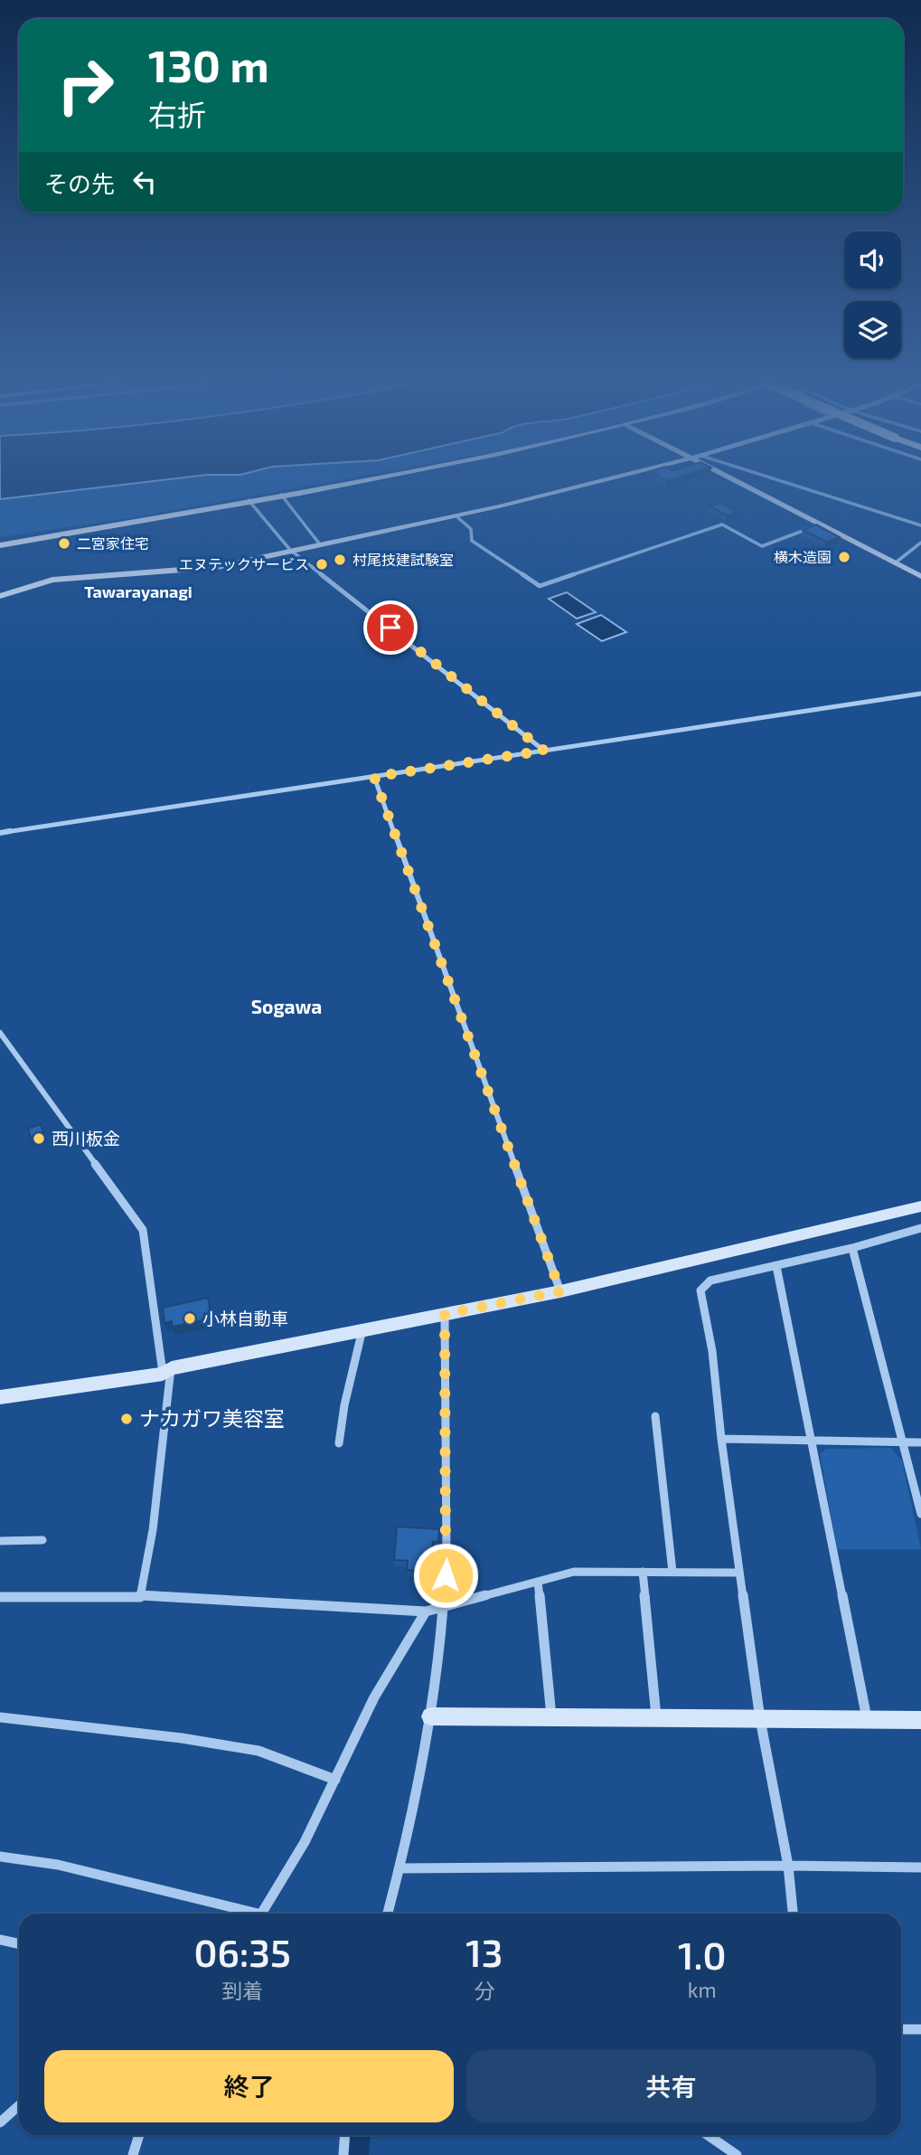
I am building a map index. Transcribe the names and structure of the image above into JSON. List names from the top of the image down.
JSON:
{
  "districts": ["Tawarayanagi", "Sogawa"],
  "places": [
    "二宮家住宅",
    "横木造園",
    "村尾技建試験室",
    "エヌテックサービス",
    "西川板金",
    "小林自動車",
    "ナカガワ美容室"
  ],
  "page": {
    "turn": ["130 m", "右折"],
    "then": "その先",
    "eta": [
      "06:35",
      "到着",
      "13",
      "分",
      "1.0",
      "km"
    ],
    "buttons": ["終了", "共有"]
  }
}
